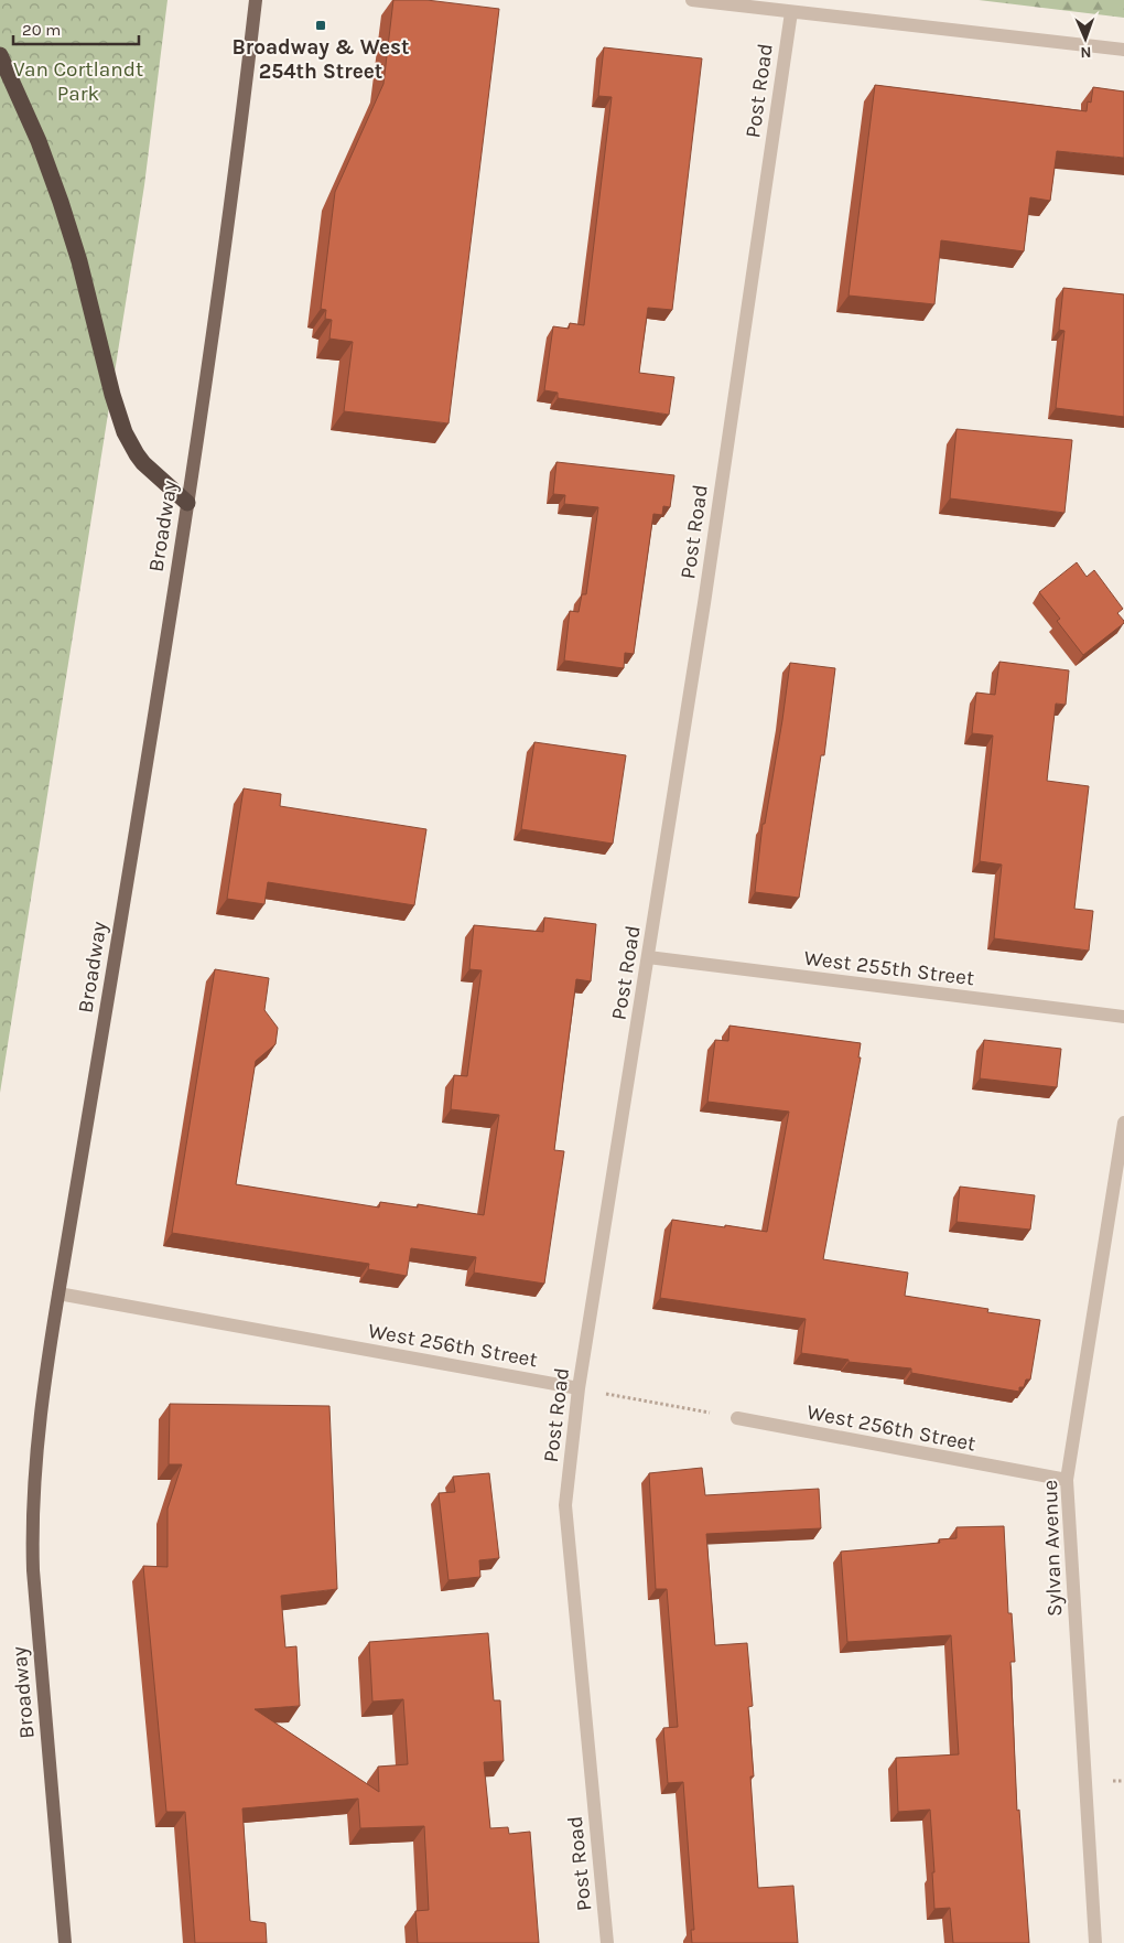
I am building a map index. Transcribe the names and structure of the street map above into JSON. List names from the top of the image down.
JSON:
{
  "streets": {
    "main road": ["Broadway"],
    "street": [
      "Post Road",
      "West 255th Street",
      "West 256th Street",
      "Sylvan Avenue"
    ]
  },
  "crossings": [
    ["Post Road", "West 255th Street"],
    ["Post Road", "West 256th Street"],
    ["Broadway", "West 256th Street"],
    ["West 256th Street", "Sylvan Avenue"]
  ],
  "parks": ["Van Cortlandt Park"],
  "places": {
    "transit": ["Broadway & West 254th Street"]
  },
  "scale_bar": "20 m",
  "north": "bottom"
}
